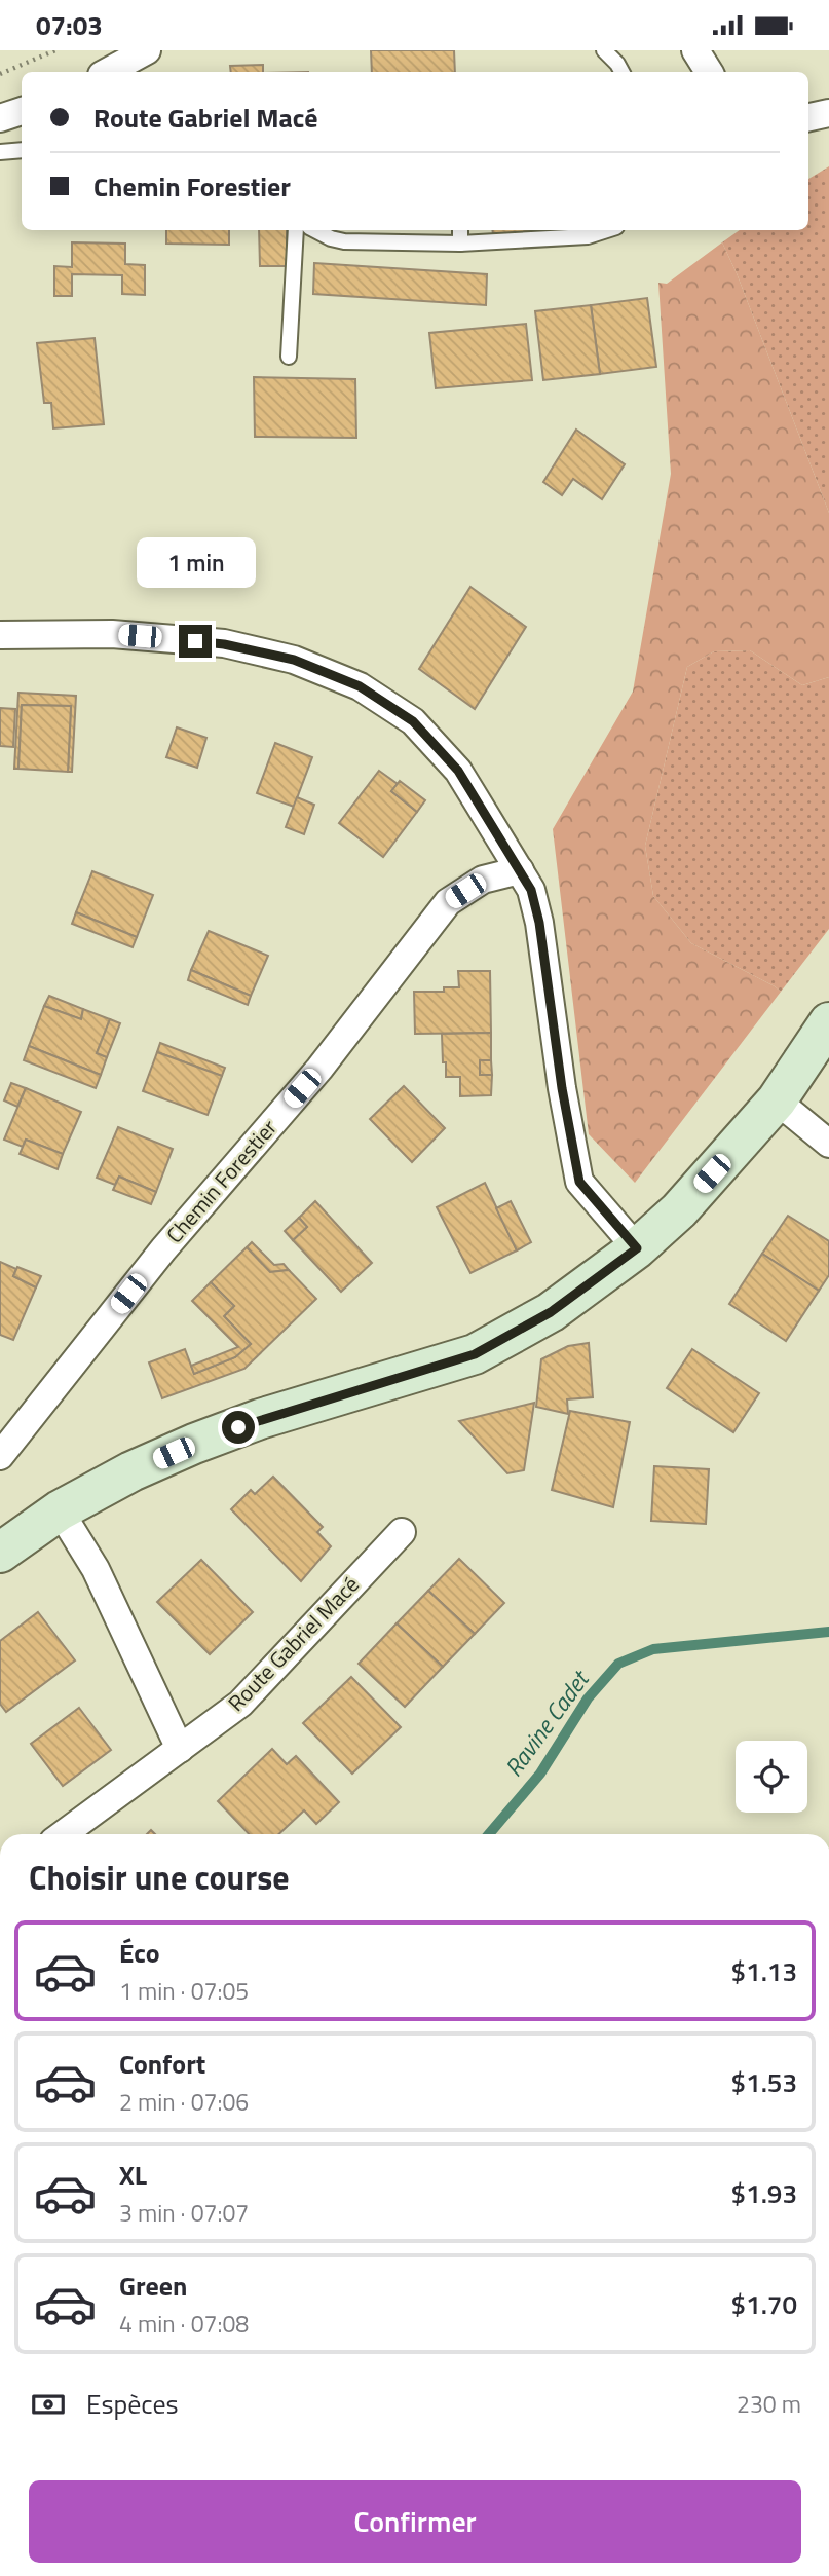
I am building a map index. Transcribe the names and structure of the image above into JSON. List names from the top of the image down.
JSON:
{
  "streets": {
    "street": ["Chemin Forestier", "Route Gabriel Macé"]
  },
  "water": ["Ravine Cadet"],
  "page": {
    "status": "07:03",
    "banner": ["Route Gabriel Macé", "Chemin Forestier"],
    "bubble": "1 min",
    "heading": "Choisir une course",
    "list": [
      {
        "name": "Éco",
        "note": "1 min · 07:05",
        "value": "$1.13"
      },
      {
        "name": "Confort",
        "note": "2 min · 07:06",
        "value": "$1.53"
      },
      {
        "name": "XL",
        "note": "3 min · 07:07",
        "value": "$1.93"
      },
      {
        "name": "Green",
        "note": "4 min · 07:08",
        "value": "$1.70"
      }
    ],
    "pay": ["Espèces", "230 m"],
    "buttons": "Confirmer"
  }
}
